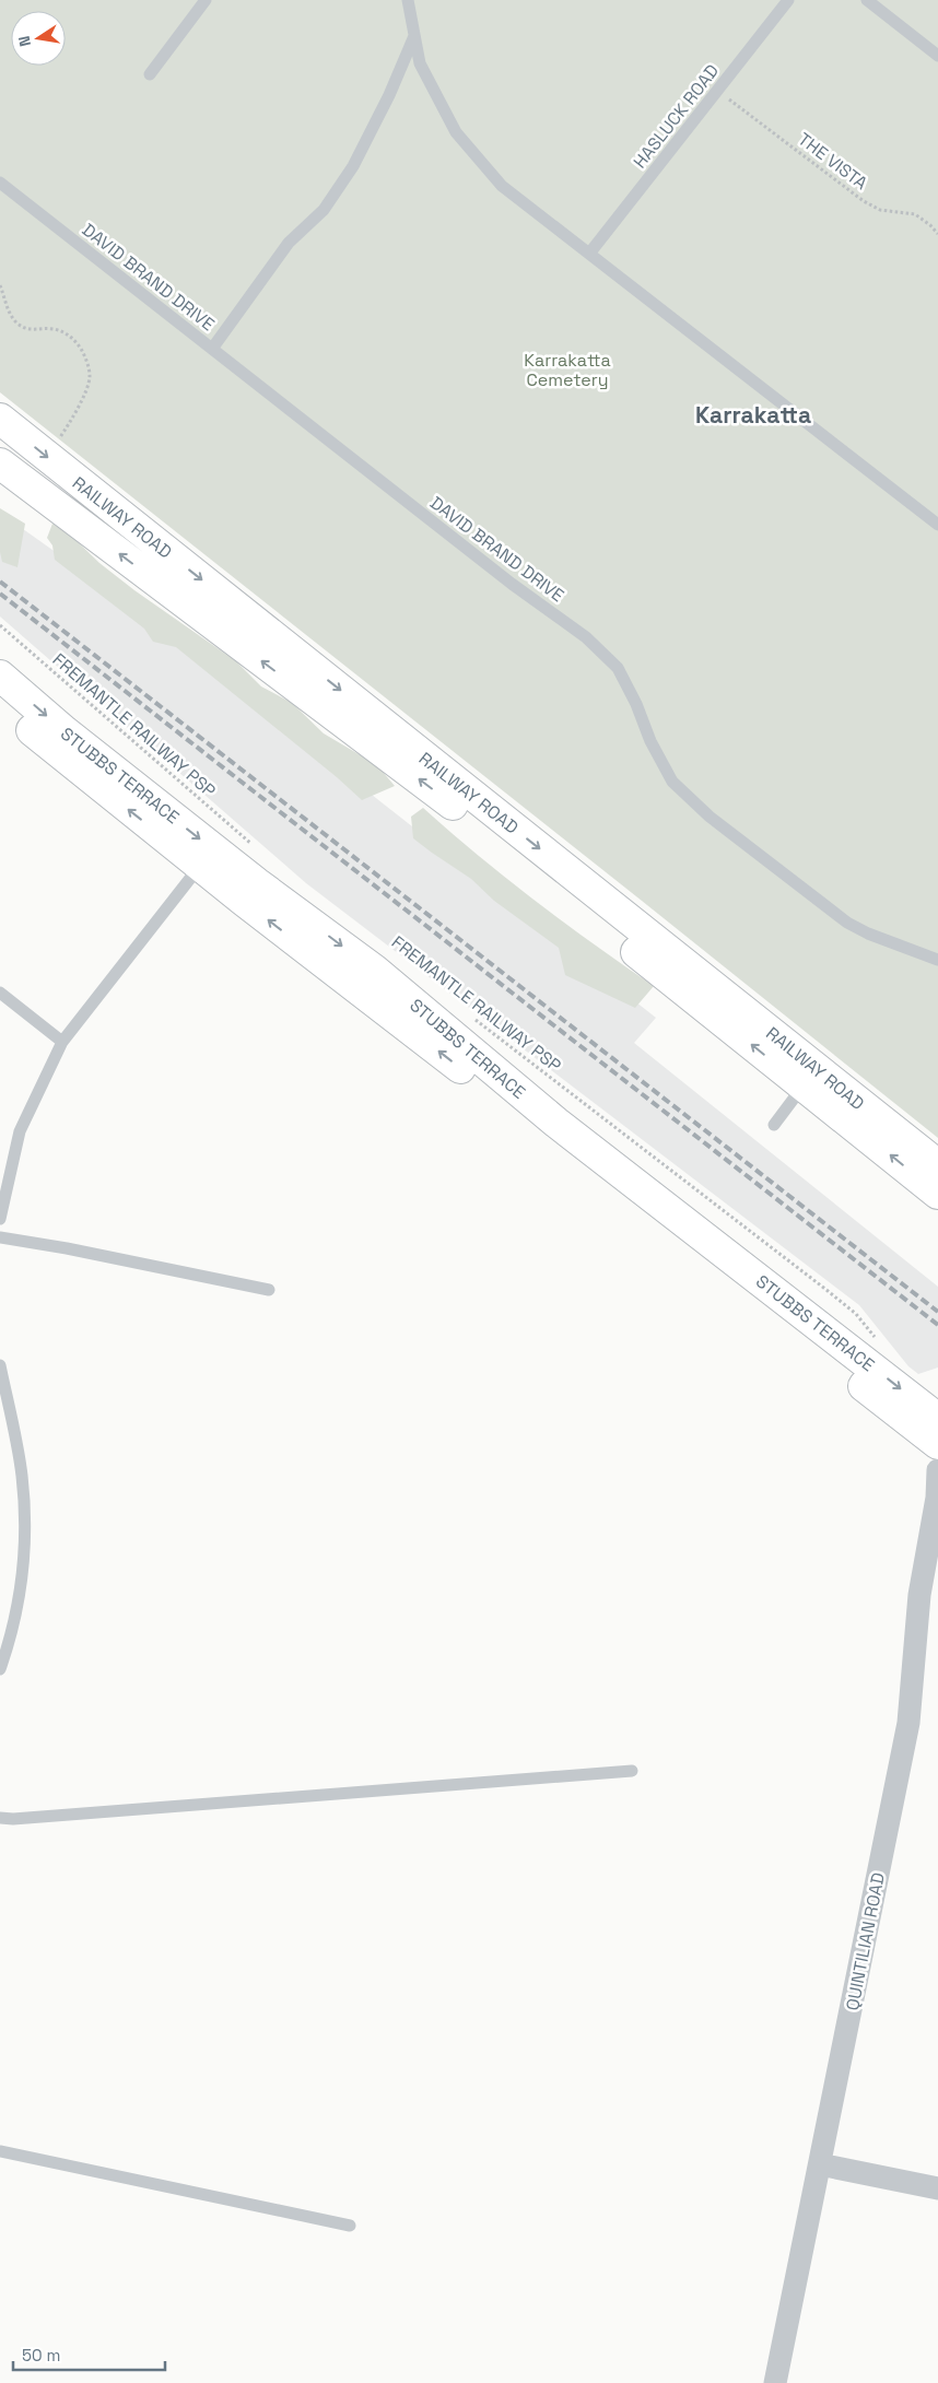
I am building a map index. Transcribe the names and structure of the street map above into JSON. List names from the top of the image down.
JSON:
{
  "streets": {
    "main road": ["RAILWAY ROAD", "STUBBS TERRACE"],
    "street": ["QUINTILIAN ROAD"],
    "lane": ["HASLUCK ROAD", "DAVID BRAND DRIVE"],
    "path": ["THE VISTA", "FREMANTLE RAILWAY PSP"]
  },
  "crossings": [
    ["HASLUCK ROAD", "THE VISTA"]
  ],
  "districts": ["Karrakatta"],
  "parks": ["Karrakatta Cemetery"],
  "scale_bar": "50 m",
  "north": "left"
}
